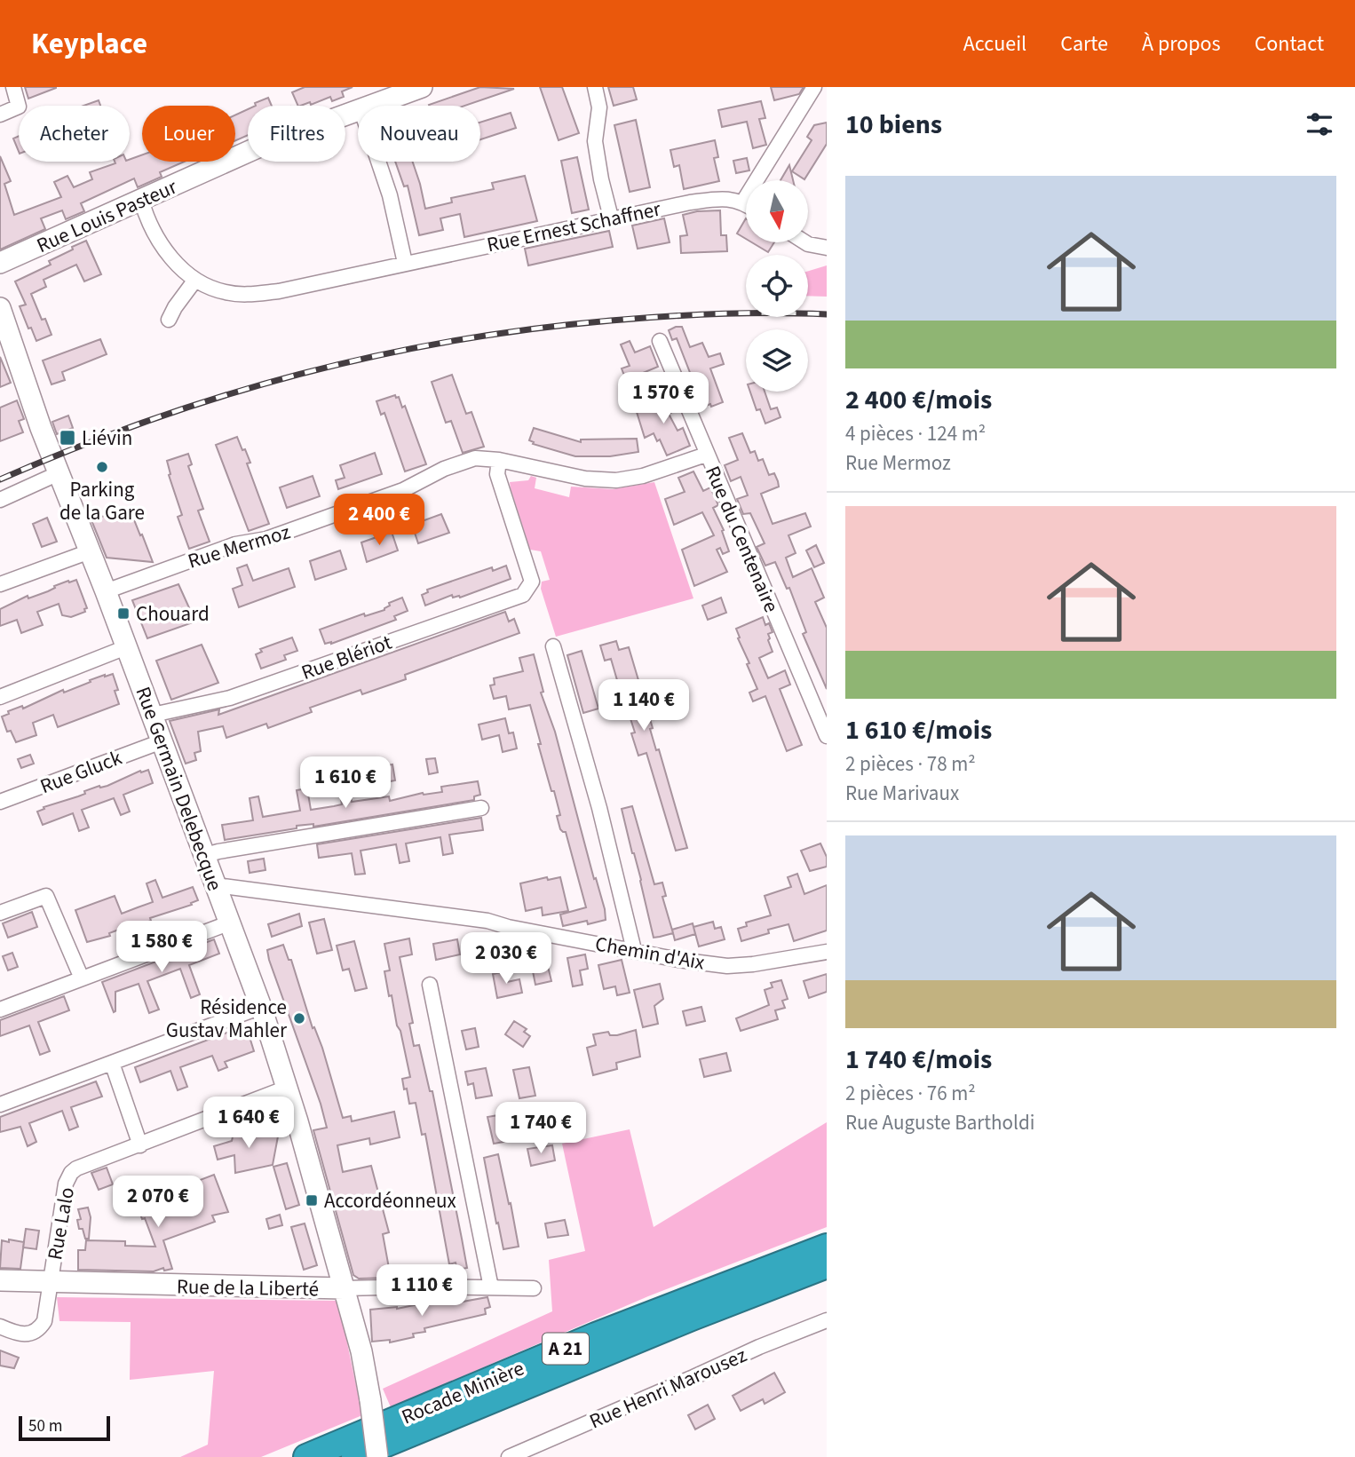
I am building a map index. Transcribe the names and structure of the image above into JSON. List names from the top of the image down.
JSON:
{
  "streets": {
    "highway": ["A 21", "Rocade Minière"],
    "street": [
      "Rue Louis Pasteur",
      "Rue Ernest Schaffner",
      "Rue du Centenaire",
      "Rue Mermoz",
      "Rue Blériot",
      "Rue Gluck",
      "Rue Germain Delebecque",
      "Chemin d'Aix",
      "Rue Lalo",
      "Rue de la Liberté",
      "Rue Henri Marousez"
    ]
  },
  "crossings": [
    ["Rue Louis Pasteur", "Rue Ernest Schaffner"],
    ["Rue Mermoz", "Rue Blériot"],
    ["Rue Mermoz", "Rue Germain Delebecque"],
    ["Rue Blériot", "Rue Germain Delebecque"],
    ["Rue Gluck", "Rue Germain Delebecque"],
    ["Rue Germain Delebecque", "Chemin d'Aix"],
    ["Rue Germain Delebecque", "Rue Lalo"],
    ["Rue Germain Delebecque", "Rue de la Liberté"],
    ["Rue Lalo", "Rue de la Liberté"]
  ],
  "places": {
    "transit": ["Liévin", "Chouard", "Accordéonneux"],
    "other": ["Parking de la Gare", "Résidence Gustav Mahler"]
  },
  "scale_bar": "50 m",
  "north": "bottom",
  "page": {
    "header": "Keyplace",
    "nav": [
      "Accueil",
      "Carte",
      "À propos",
      "Contact"
    ],
    "heading": "10 biens",
    "chip": [
      "Acheter",
      "Louer",
      "Filtres",
      "Nouveau"
    ],
    "list": [
      {
        "name": "2 400 €/mois",
        "note": "4 pièces · 124 m² · Rue Mermoz"
      },
      {
        "name": "1 610 €/mois",
        "note": "2 pièces · 78 m² · Rue Marivaux"
      },
      {
        "name": "1 740 €/mois",
        "note": "2 pièces · 76 m² · Rue Auguste Bartholdi"
      }
    ],
    "price": [
      "1 570 €",
      "2 400 €",
      "1 140 €",
      "1 610 €",
      "1 580 €",
      "2 030 €",
      "1 640 €",
      "1 740 €",
      "2 070 €",
      "1 110 €"
    ],
    "scale": "50 m"
  }
}
